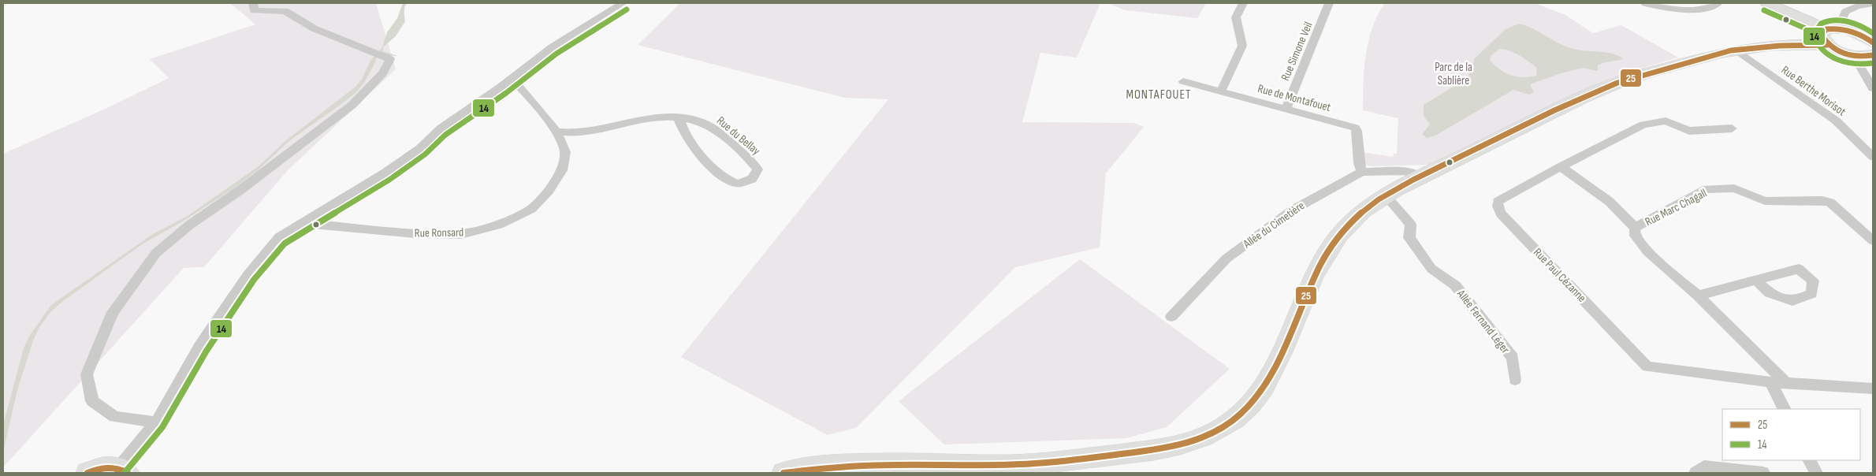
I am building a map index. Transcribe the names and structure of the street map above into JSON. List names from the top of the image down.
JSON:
{
  "streets": {
    "street": [
      "Rue Simone Veil",
      "Rue Berthe Morisot",
      "Rue de Montafouet",
      "Rue du Bellay",
      "Rue Marc Chagall",
      "Allée du Cimetière",
      "Rue Ronsard",
      "Rue Paul Cézanne",
      "Allée Fernand Léger"
    ]
  },
  "crossings": [
    ["Rue Simone Veil", "Rue de Montafouet"],
    ["Rue de Montafouet", "Allée du Cimetière"],
    ["Rue du Bellay", "Rue Ronsard"],
    ["Rue Marc Chagall", "Rue Paul Cézanne"]
  ],
  "districts": ["MONTAFOUET"],
  "parks": ["Parc de la Sablière"],
  "lines": ["transit line 14", "transit line 25"],
  "legend": ["25", "14"]
}
